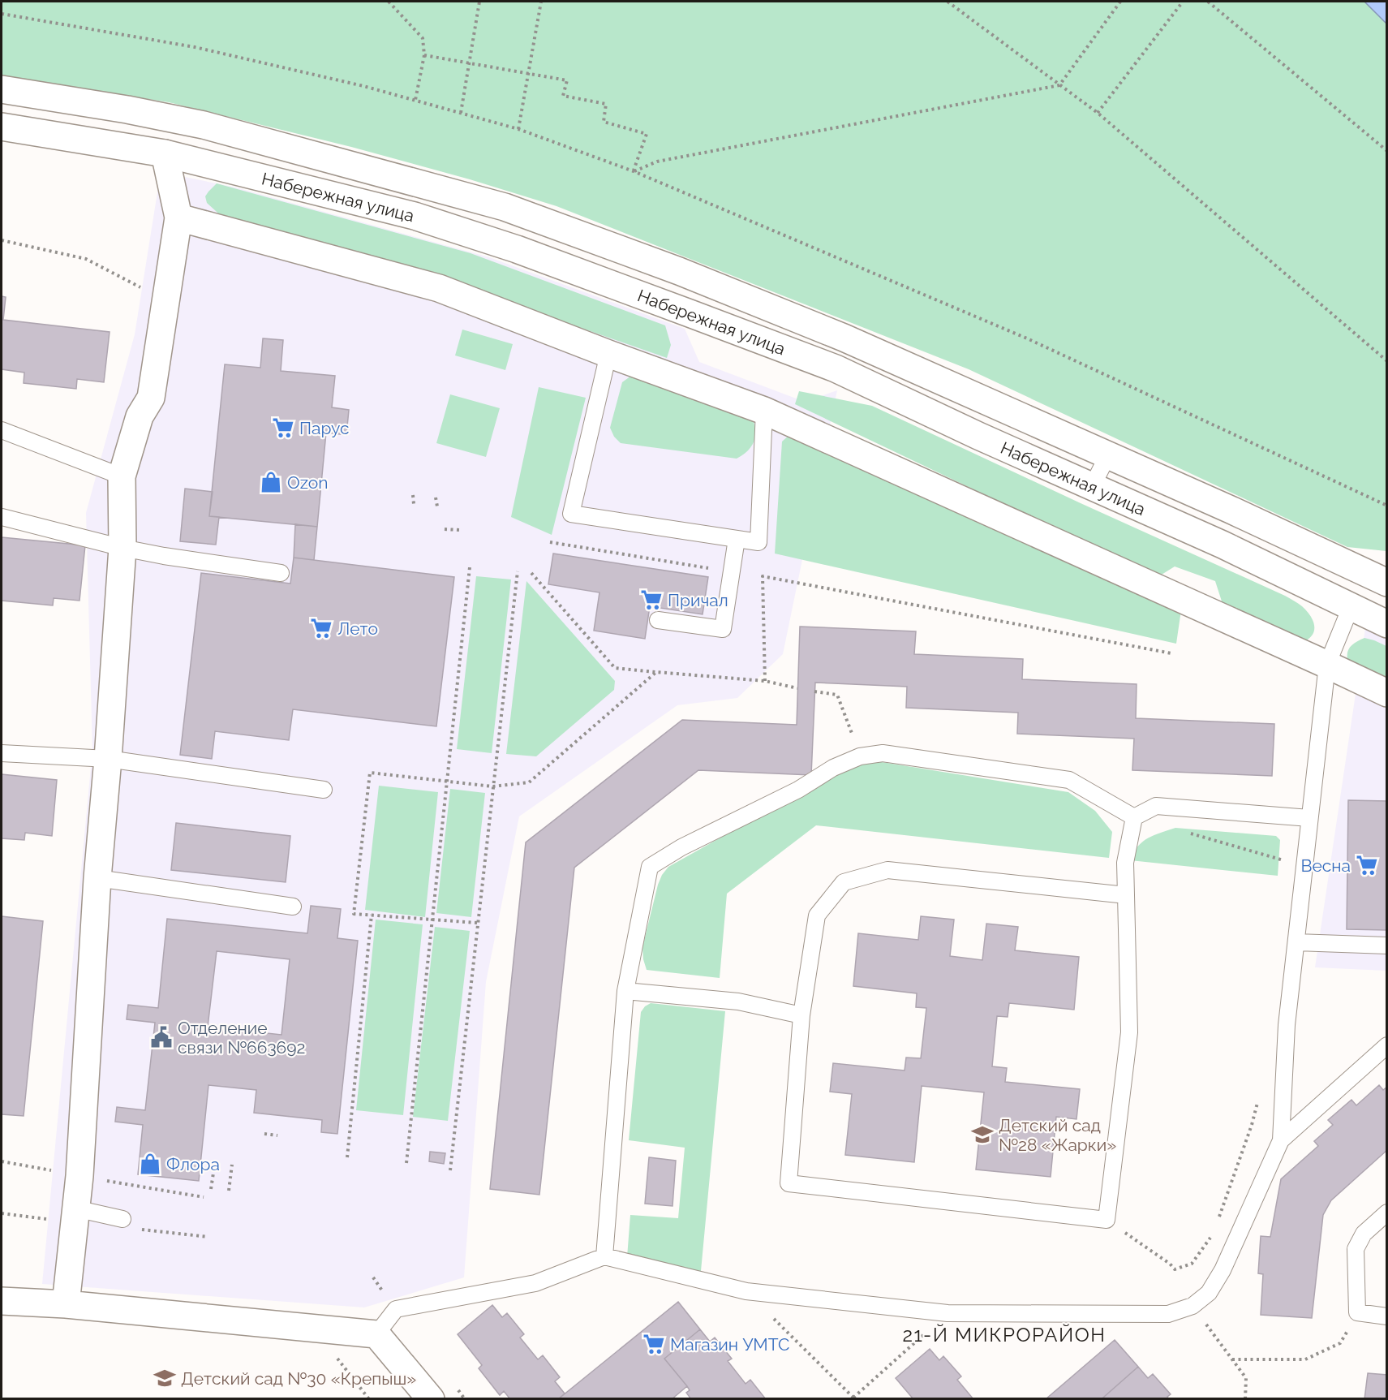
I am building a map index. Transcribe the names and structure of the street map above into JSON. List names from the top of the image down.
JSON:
{
  "streets": {
    "street": ["Набережная улица"]
  },
  "districts": ["21-Й МИКРОРАЙОН"],
  "places": {
    "supermarket": [
      "Парус",
      "Причал",
      "Лето",
      "Весна",
      "Магазин УМТС"
    ],
    "shop": ["Ozon", "Флора"],
    "public building": ["Отделение связи №663692"],
    "school or university": ["Детский сад №28 «Жарки»", "Детский сад №30 «Крепыш»"]
  }
}
